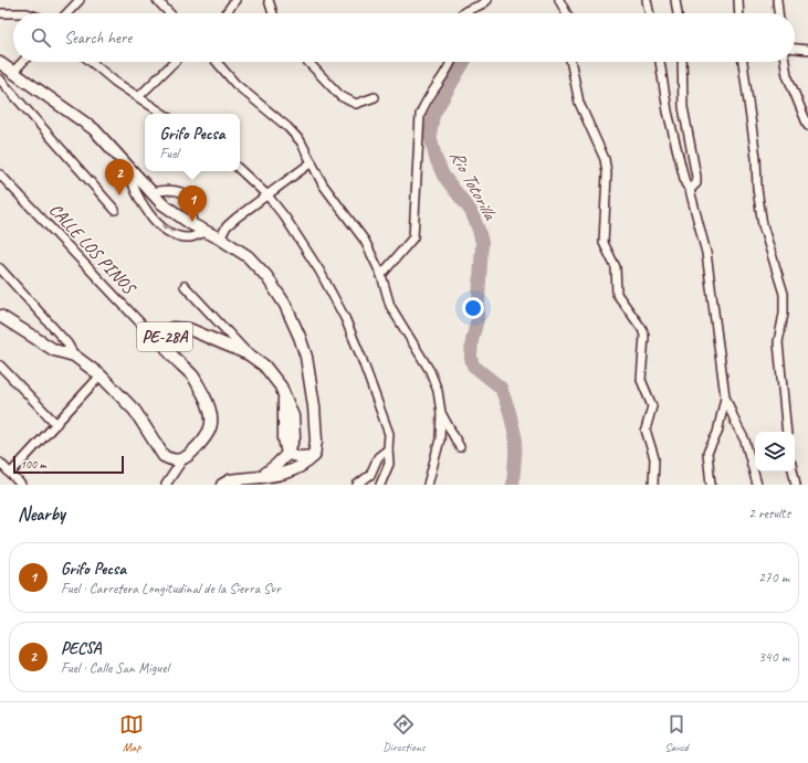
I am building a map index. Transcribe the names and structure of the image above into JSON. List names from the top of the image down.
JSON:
{
  "streets": {
    "highway": ["PE-28A"],
    "street": ["CALLE LOS PINOS"]
  },
  "crossings": [
    ["CALLE LOS PINOS", "PE-28A"]
  ],
  "water": ["Rio Totorilla"],
  "scale_bar": "100 m",
  "page": {
    "search": "Search here",
    "popup": ["Grifo Pecsa", "Fuel"],
    "pins": ["2", "1"],
    "scale": "100 m",
    "heading": ["Nearby", "2 results"],
    "list": [
      {
        "mark": "1",
        "name": "Grifo Pecsa",
        "note": "Fuel · Carretera Longitudinal de la Sierra Sur",
        "value": "270 m"
      },
      {
        "mark": "2",
        "name": "PECSA",
        "note": "Fuel · Calle San Miguel",
        "value": "340 m"
      }
    ],
    "nav": ["Map", "Directions", "Saved"]
  }
}
